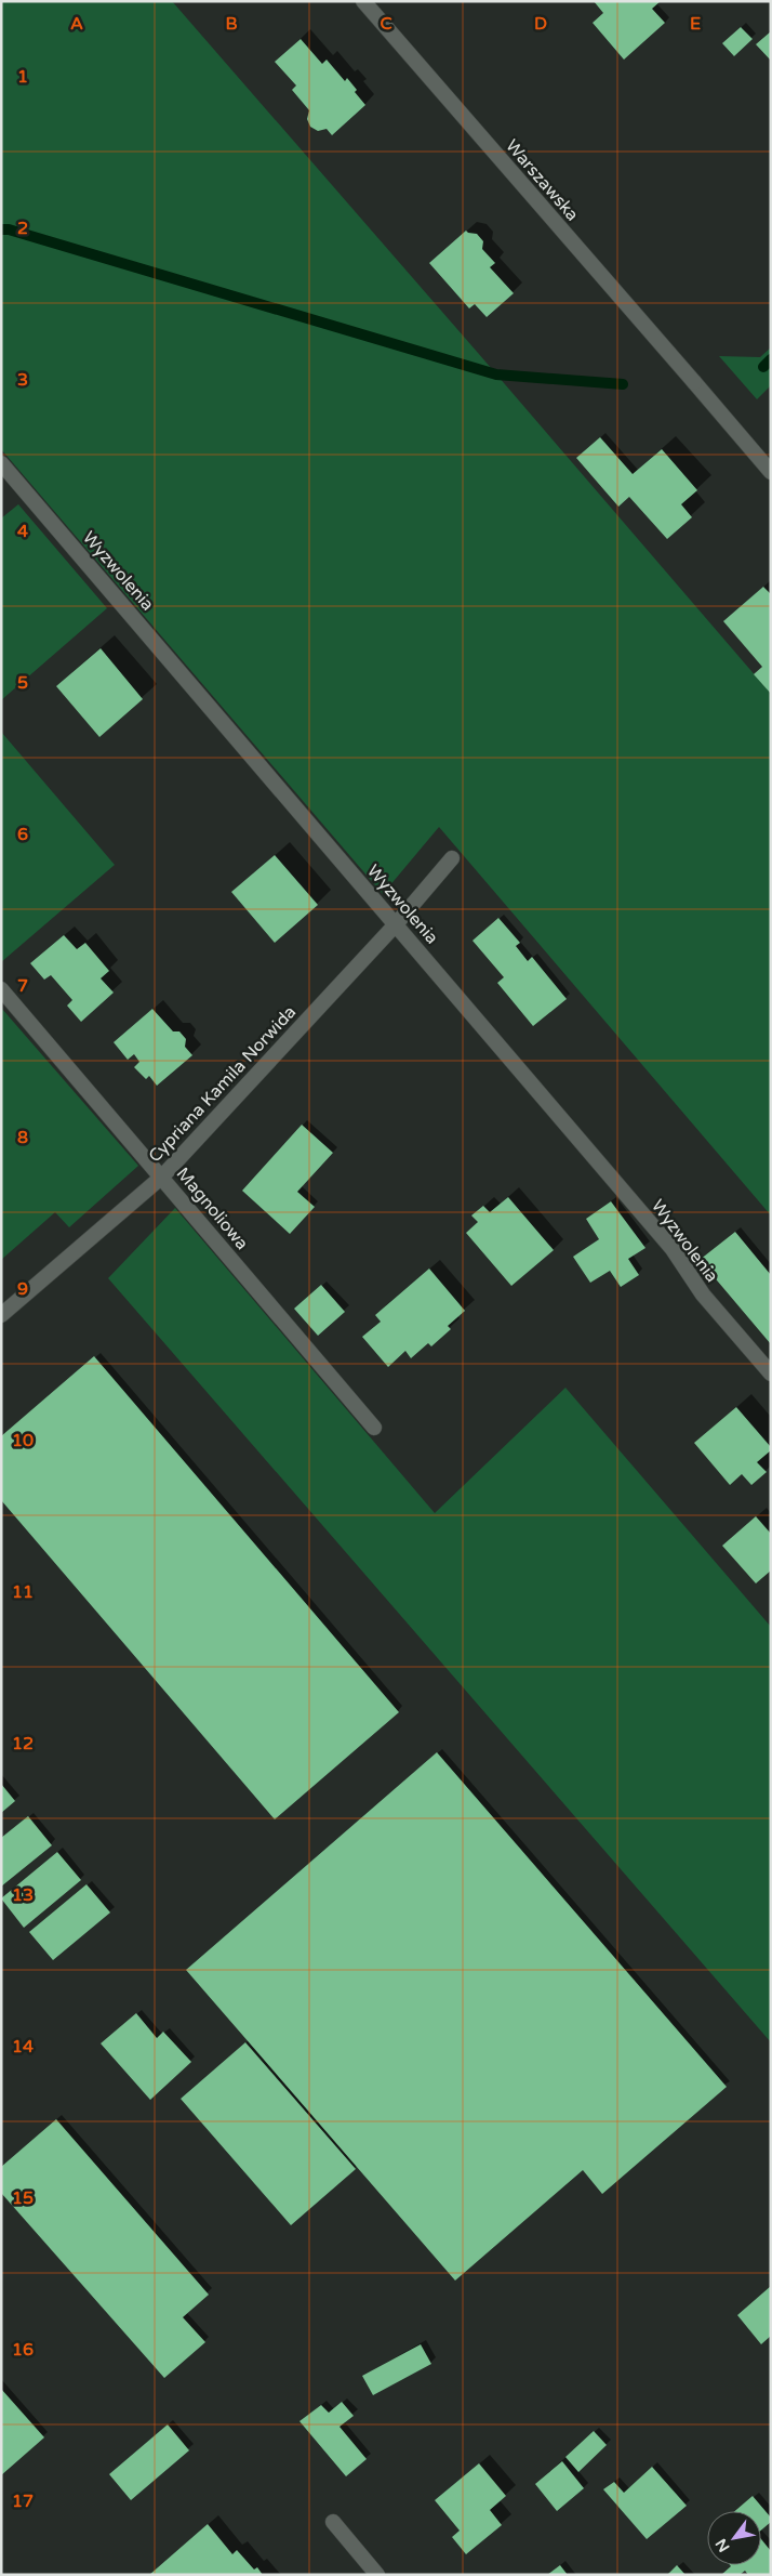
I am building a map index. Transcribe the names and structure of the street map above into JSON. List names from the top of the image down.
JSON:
{
  "streets": {
    "street": [
      "Warszawska",
      "Wyzwolenia",
      "Cypriana Kamila Norwida",
      "Magnoliowa"
    ]
  },
  "crossings": [
    ["Wyzwolenia", "Cypriana Kamila Norwida"],
    ["Cypriana Kamila Norwida", "Magnoliowa"]
  ],
  "north": "bottom left",
  "grid": {
    "columns": [
      "A",
      "B",
      "C",
      "D",
      "E"
    ],
    "rows": [
      "1",
      "2",
      "3",
      "4",
      "5",
      "6",
      "7",
      "8",
      "9",
      "10",
      "11",
      "12",
      "13",
      "14",
      "15",
      "16",
      "17"
    ]
  }
}
